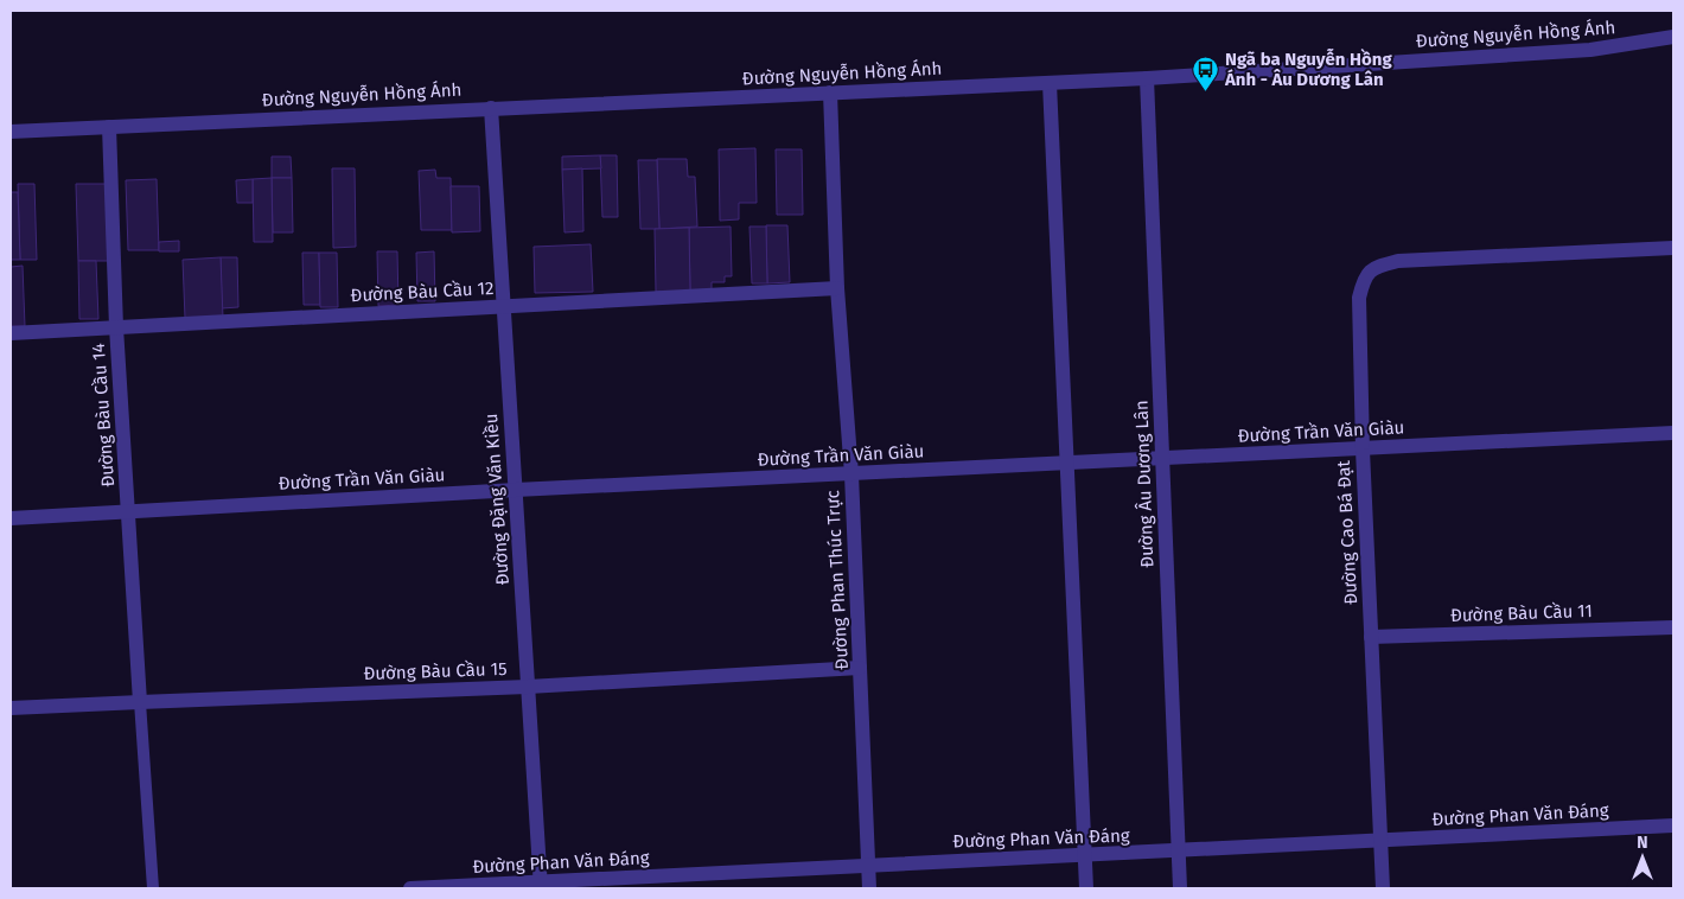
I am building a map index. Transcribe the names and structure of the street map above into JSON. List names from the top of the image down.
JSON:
{
  "streets": {
    "street": [
      "Đường Nguyễn Hồng Ánh",
      "Đường Bàu Cầu 12",
      "Đường Bàu Cầu 14",
      "Đường Trần Văn Giàu",
      "Đường Âu Dương Lân",
      "Đường Đặng Văn Kiều",
      "Đường Cao Bá Đạt",
      "Đường Phan Thúc Trực",
      "Đường Bàu Cầu 11",
      "Đường Bàu Cầu 15",
      "Đường Phan Văn Đáng"
    ]
  },
  "crossings": [
    ["Đường Nguyễn Hồng Ánh", "Đường Bàu Cầu 14"],
    ["Đường Nguyễn Hồng Ánh", "Đường Âu Dương Lân"],
    ["Đường Nguyễn Hồng Ánh", "Đường Đặng Văn Kiều"],
    ["Đường Nguyễn Hồng Ánh", "Đường Phan Thúc Trực"],
    ["Đường Bàu Cầu 12", "Đường Bàu Cầu 14"],
    ["Đường Bàu Cầu 12", "Đường Đặng Văn Kiều"],
    ["Đường Bàu Cầu 12", "Đường Phan Thúc Trực"],
    ["Đường Bàu Cầu 14", "Đường Trần Văn Giàu"],
    ["Đường Bàu Cầu 14", "Đường Bàu Cầu 15"],
    ["Đường Trần Văn Giàu", "Đường Âu Dương Lân"],
    ["Đường Trần Văn Giàu", "Đường Đặng Văn Kiều"],
    ["Đường Trần Văn Giàu", "Đường Cao Bá Đạt"],
    ["Đường Trần Văn Giàu", "Đường Phan Thúc Trực"],
    ["Đường Âu Dương Lân", "Đường Phan Văn Đáng"],
    ["Đường Đặng Văn Kiều", "Đường Bàu Cầu 15"],
    ["Đường Đặng Văn Kiều", "Đường Phan Văn Đáng"],
    ["Đường Cao Bá Đạt", "Đường Bàu Cầu 11"],
    ["Đường Cao Bá Đạt", "Đường Phan Văn Đáng"],
    ["Đường Phan Thúc Trực", "Đường Bàu Cầu 15"],
    ["Đường Phan Thúc Trực", "Đường Phan Văn Đáng"]
  ],
  "places": {
    "bus stop": ["Ngã ba Nguyễn Hồng Ánh - Âu Dương Lân"]
  },
  "north": "top"
}
